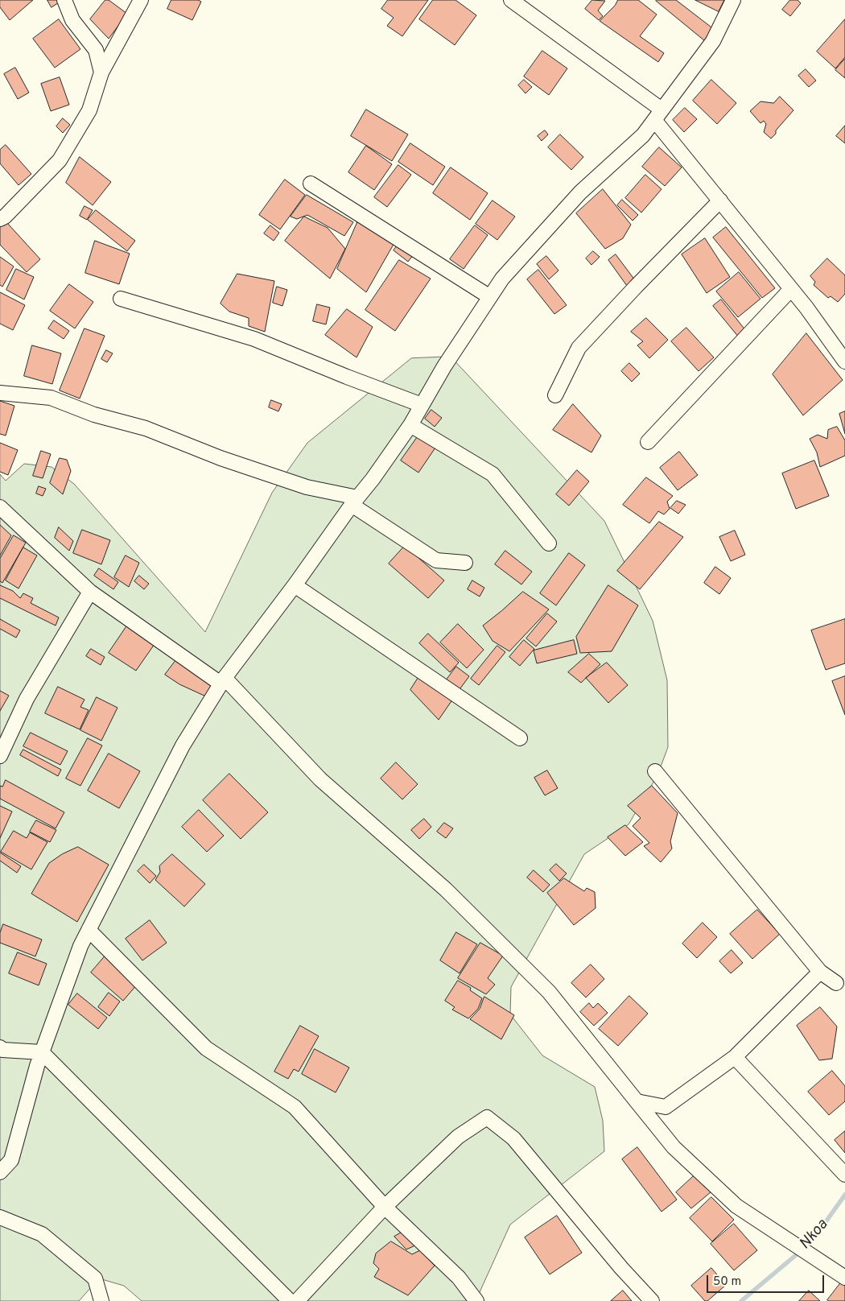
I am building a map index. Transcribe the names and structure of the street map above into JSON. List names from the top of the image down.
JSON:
{
  "water": ["Nkoa"],
  "scale_bar": "50 m"
}
